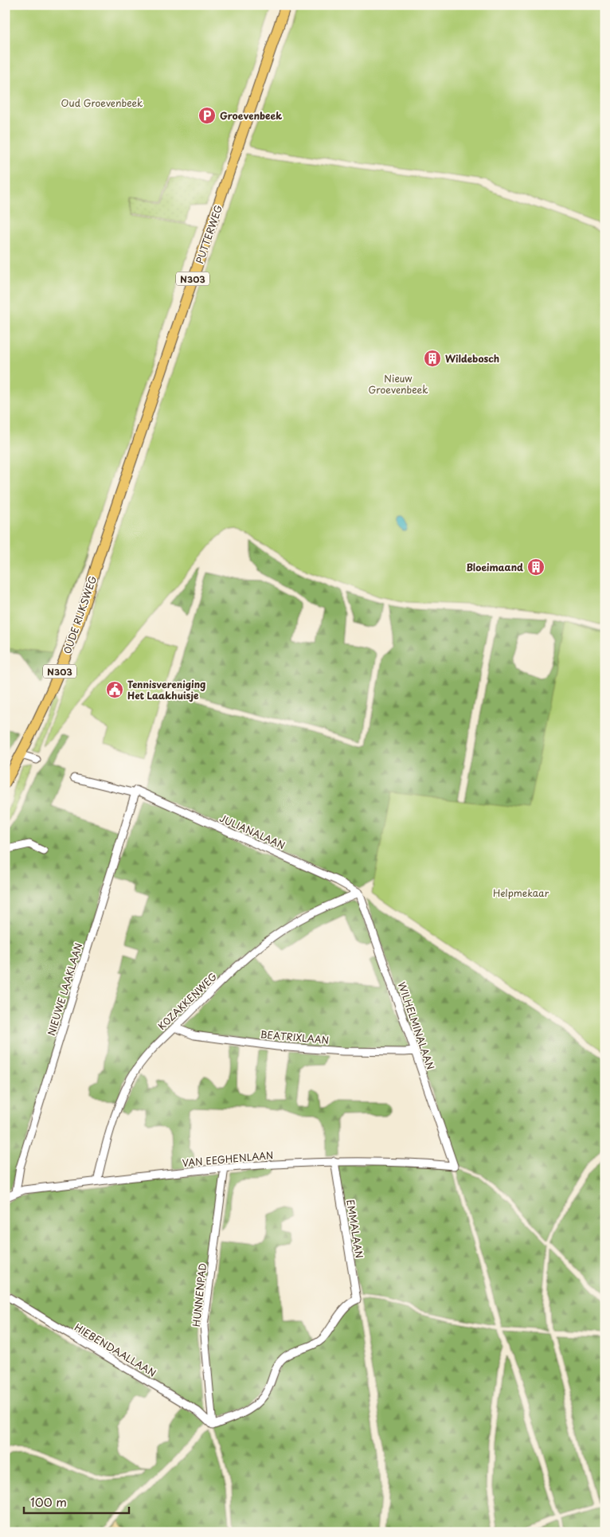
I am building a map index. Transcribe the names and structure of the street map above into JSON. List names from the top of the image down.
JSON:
{
  "streets": {
    "main road": ["PUTTERWEG", "N303", "OUDE RIJKSWEG"],
    "street": [
      "JULIANALAAN",
      "NIEUWE LAAKLAAN",
      "KOZAKKENWEG",
      "WILHELMINALAAN",
      "BEATRIXLAAN",
      "VAN EEGHENLAAN",
      "EMMALAAN",
      "HUNNENPAD",
      "HIEBENDAALLAAN"
    ]
  },
  "crossings": [
    ["PUTTERWEG", "OUDE RIJKSWEG"],
    ["JULIANALAAN", "NIEUWE LAAKLAAN"],
    ["JULIANALAAN", "KOZAKKENWEG"],
    ["JULIANALAAN", "WILHELMINALAAN"],
    ["NIEUWE LAAKLAAN", "VAN EEGHENLAAN"],
    ["KOZAKKENWEG", "WILHELMINALAAN"],
    ["KOZAKKENWEG", "BEATRIXLAAN"],
    ["KOZAKKENWEG", "VAN EEGHENLAAN"],
    ["WILHELMINALAAN", "BEATRIXLAAN"],
    ["WILHELMINALAAN", "VAN EEGHENLAAN"],
    ["VAN EEGHENLAAN", "EMMALAAN"],
    ["VAN EEGHENLAAN", "HUNNENPAD"],
    ["EMMALAAN", "HUNNENPAD"],
    ["EMMALAAN", "HIEBENDAALLAAN"],
    ["HUNNENPAD", "HIEBENDAALLAAN"]
  ],
  "parks": ["Oud Groevenbeek", "Nieuw Groevenbeek", "Helpmekaar"],
  "places": {
    "parking": ["Groevenbeek"],
    "building": ["Wildebosch", "Bloeimaand"],
    "public building": ["Tennisvereniging Het Laakhuisje"]
  },
  "scale_bar": "100 m"
}
